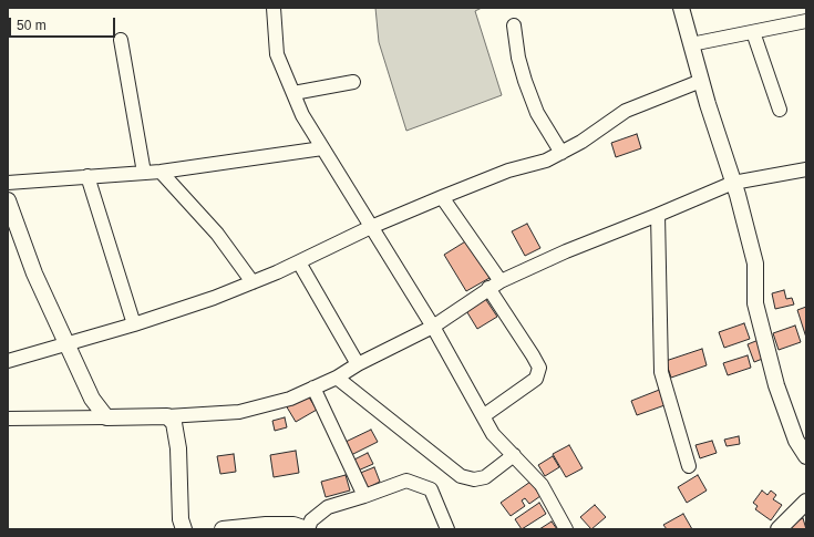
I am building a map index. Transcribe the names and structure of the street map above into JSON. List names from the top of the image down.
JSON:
{
  "scale_bar": "50 m"
}
